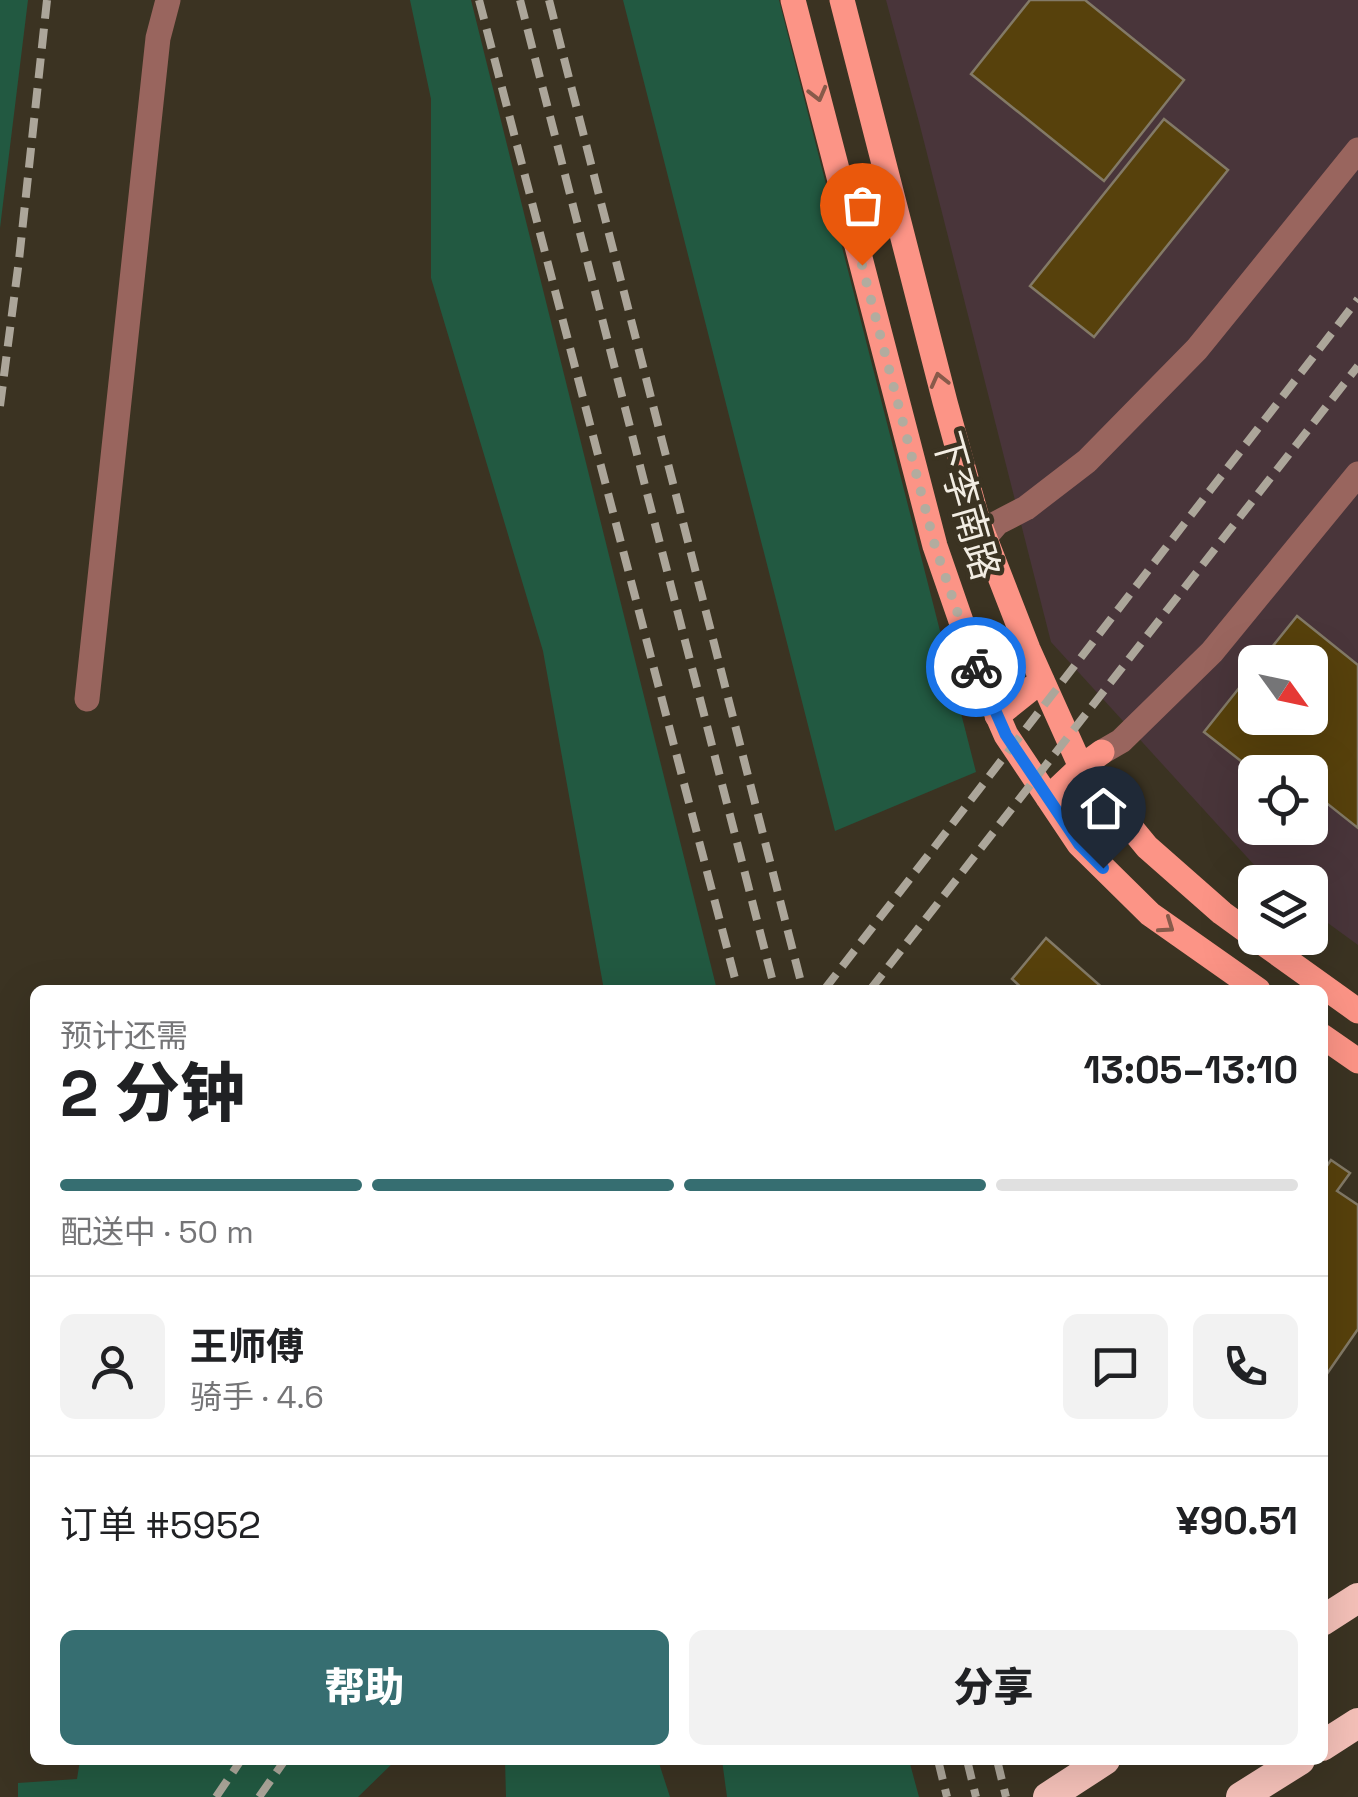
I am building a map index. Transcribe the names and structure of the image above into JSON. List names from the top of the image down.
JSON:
{
  "streets": {
    "main road": ["下李南路"]
  },
  "north": "bottom right",
  "page": {
    "heading": ["2 分钟", "预计还需", "13:05–13:10"],
    "panel": [
      "王师傅",
      "骑手 · 4.6",
      "订单 #5952",
      "¥90.51"
    ],
    "bar": "配送中 · 50 m",
    "buttons": ["帮助", "分享"]
  }
}
